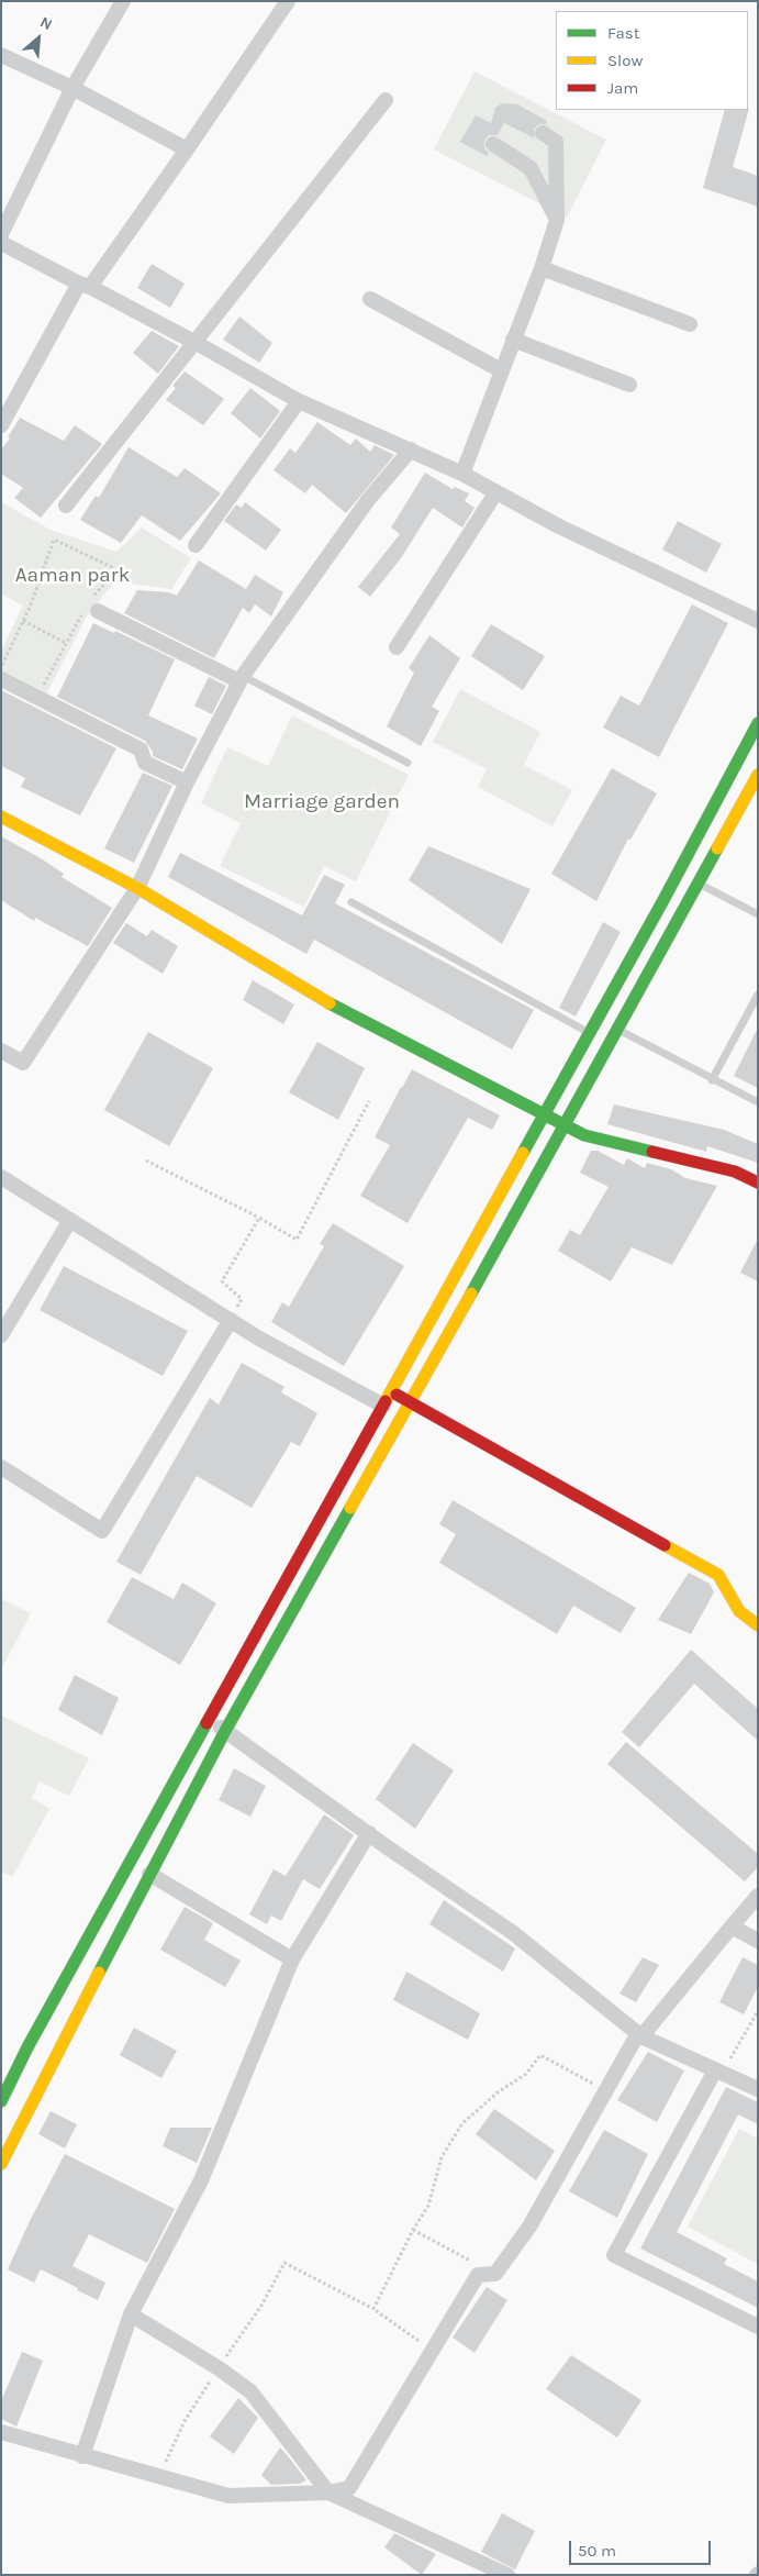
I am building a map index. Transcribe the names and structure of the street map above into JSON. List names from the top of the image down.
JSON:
{
  "parks": ["Aaman park", "Marriage garden"],
  "legend": ["Fast", "Slow", "Jam"],
  "scale_bar": "50 m",
  "north": "top right"
}
